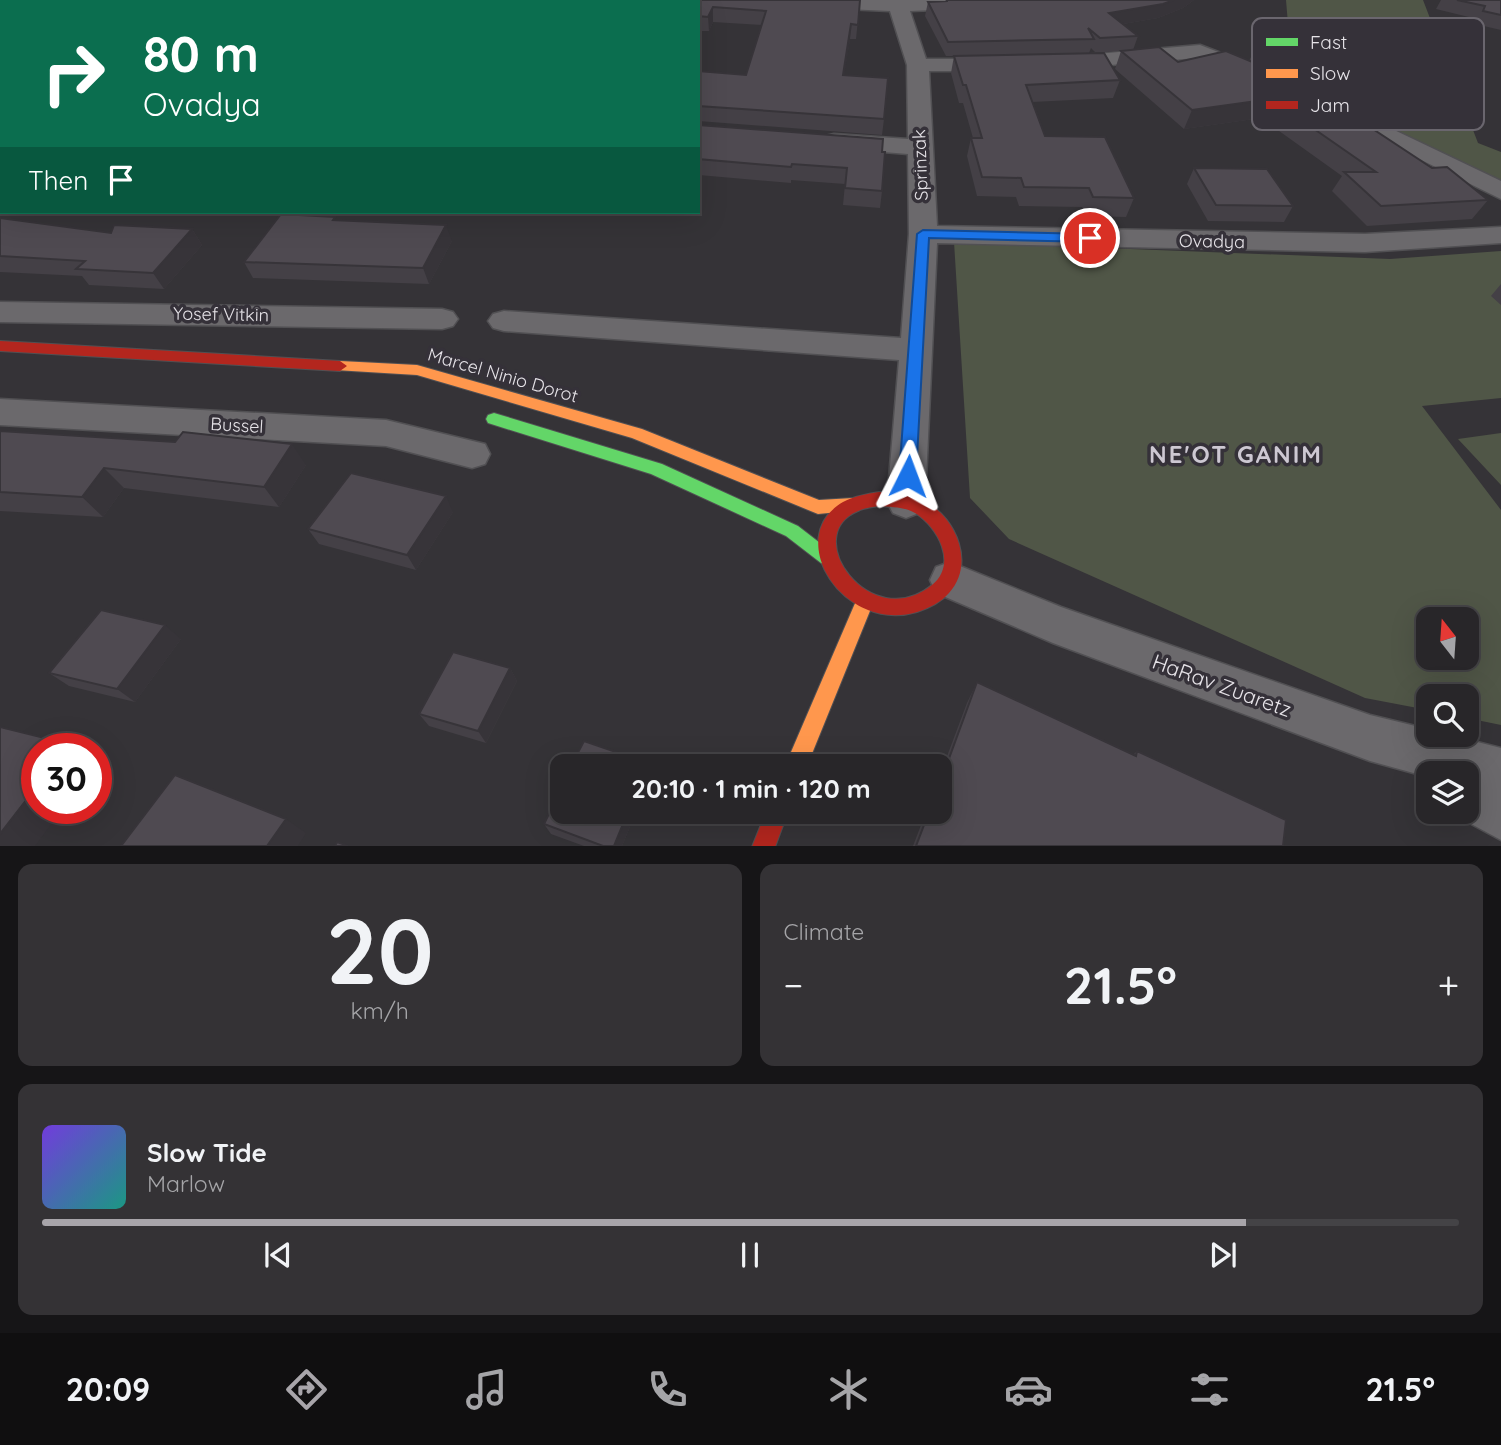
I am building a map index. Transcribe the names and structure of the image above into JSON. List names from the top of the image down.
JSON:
{
  "streets": {
    "street": [
      "Sprinzak",
      "Ovadya",
      "Yosef Vitkin",
      "Marcel Ninio Dorot",
      "Bussel",
      "HaRav Zuaretz"
    ]
  },
  "crossings": [
    ["Sprinzak", "Ovadya"],
    ["Sprinzak", "Marcel Ninio Dorot"],
    ["Sprinzak", "HaRav Zuaretz"],
    ["Marcel Ninio Dorot", "HaRav Zuaretz"]
  ],
  "districts": ["NE'OT GANIM"],
  "legend": ["Fast", "Slow", "Jam"],
  "north": "top",
  "page": {
    "turn": ["80 m", "Ovadya"],
    "then": "Then",
    "limit": "30",
    "trip": "20:10 · 1 min · 120 m",
    "tile": [
      ["20", "km/h"],
      "Climate"
    ],
    "heat": ["−", "21.5°", "+"],
    "song": ["Slow Tide", "Marlow"],
    "tabs": ["20:09", "21.5°"]
  }
}
